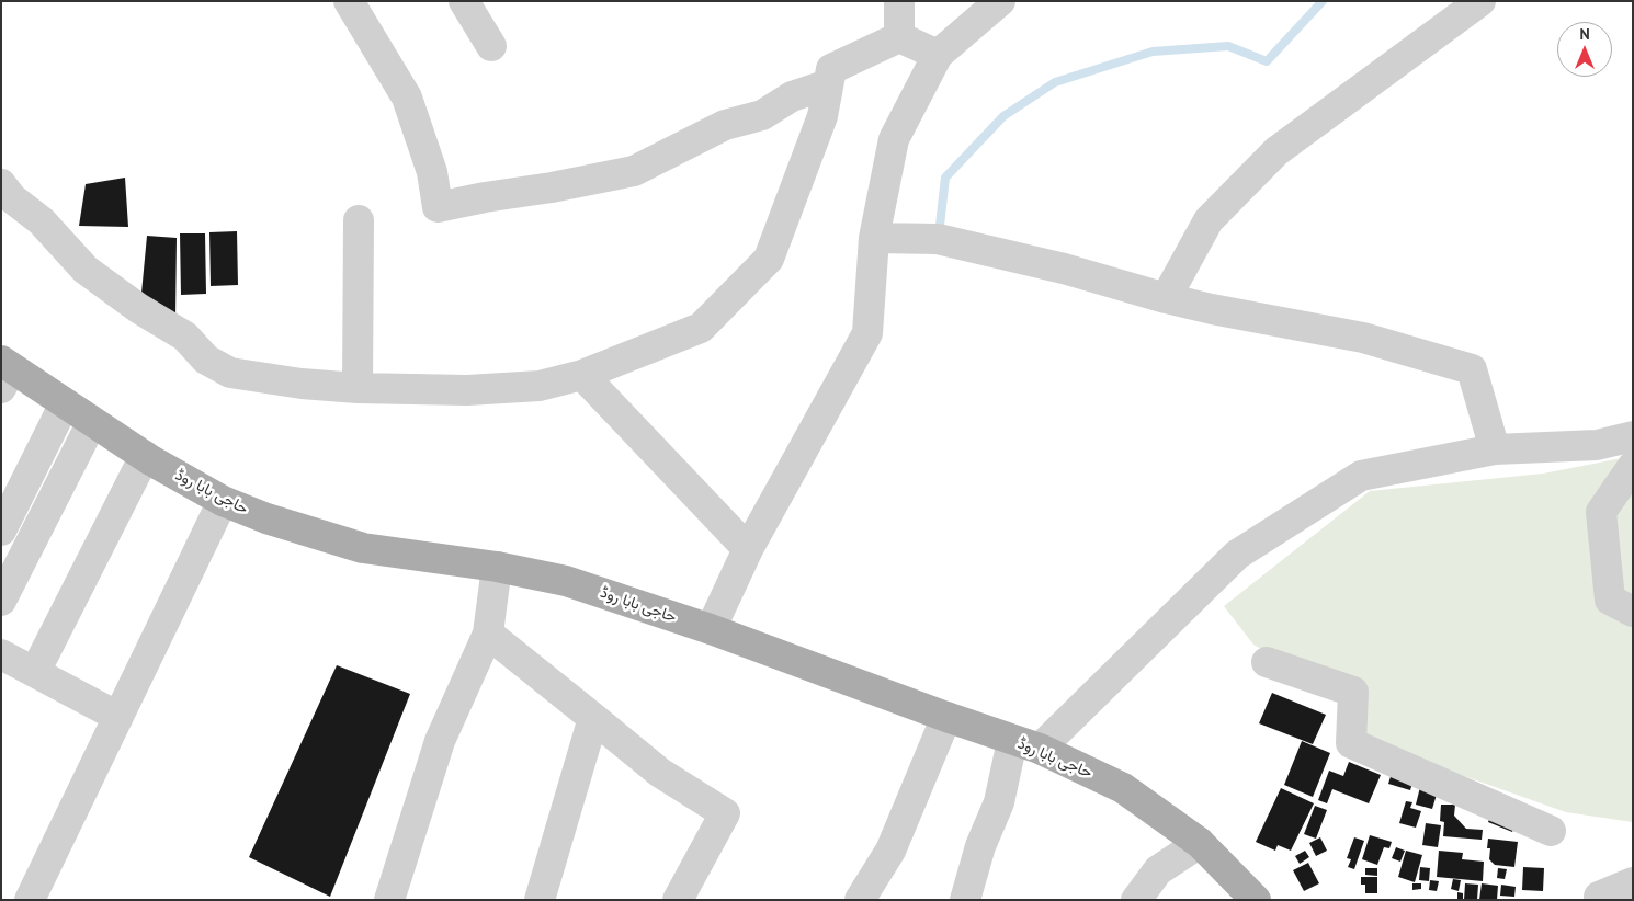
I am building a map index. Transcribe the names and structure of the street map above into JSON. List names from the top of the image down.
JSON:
{
  "streets": {
    "main road": ["حاجی بابا روڈ"]
  },
  "north": "top"
}
